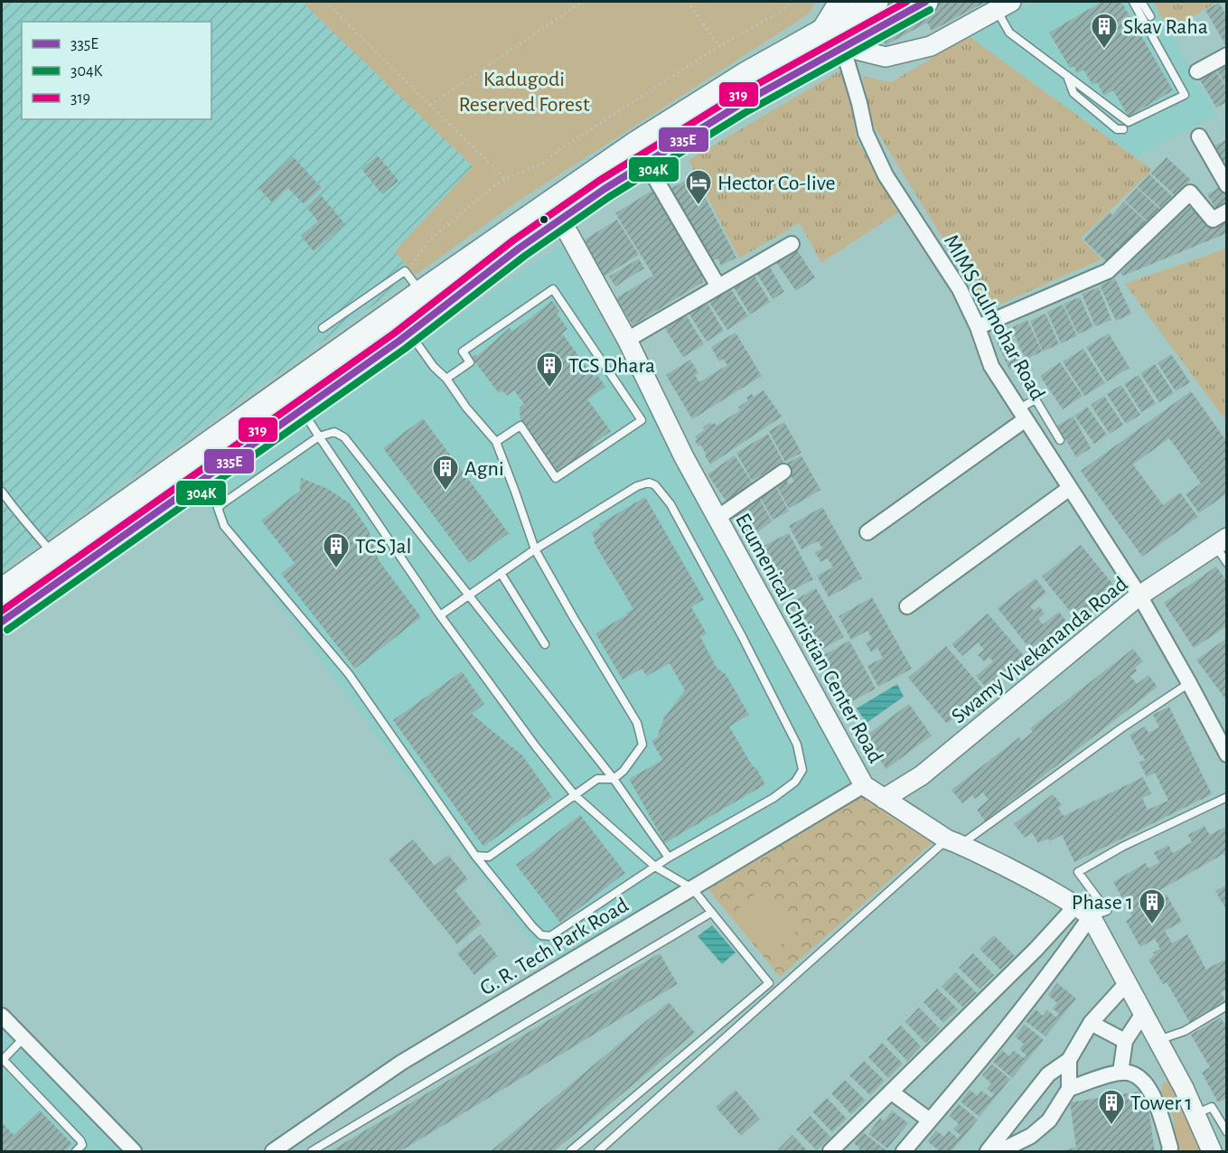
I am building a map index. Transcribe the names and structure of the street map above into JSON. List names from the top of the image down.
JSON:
{
  "streets": {
    "street": [
      "MIMS Gulmohar Road",
      "Ecumenical Christian Center Road",
      "Swamy Vivekananda Road",
      "G. R. Tech Park Road"
    ]
  },
  "crossings": [
    ["MIMS Gulmohar Road", "Swamy Vivekananda Road"],
    ["Ecumenical Christian Center Road", "Swamy Vivekananda Road"],
    ["Ecumenical Christian Center Road", "G. R. Tech Park Road"]
  ],
  "parks": ["Kadugodi Reserved Forest"],
  "places": {
    "building": [
      "Skav Raha",
      "TCS Dhara",
      "Agni",
      "TCS Jal",
      "Phase 1",
      "Tower 1"
    ],
    "hotel": ["Hector Co-live"]
  },
  "lines": ["transit line 335E", "transit line 319", "transit line 304K"],
  "legend": ["335E", "304K", "319"]
}
